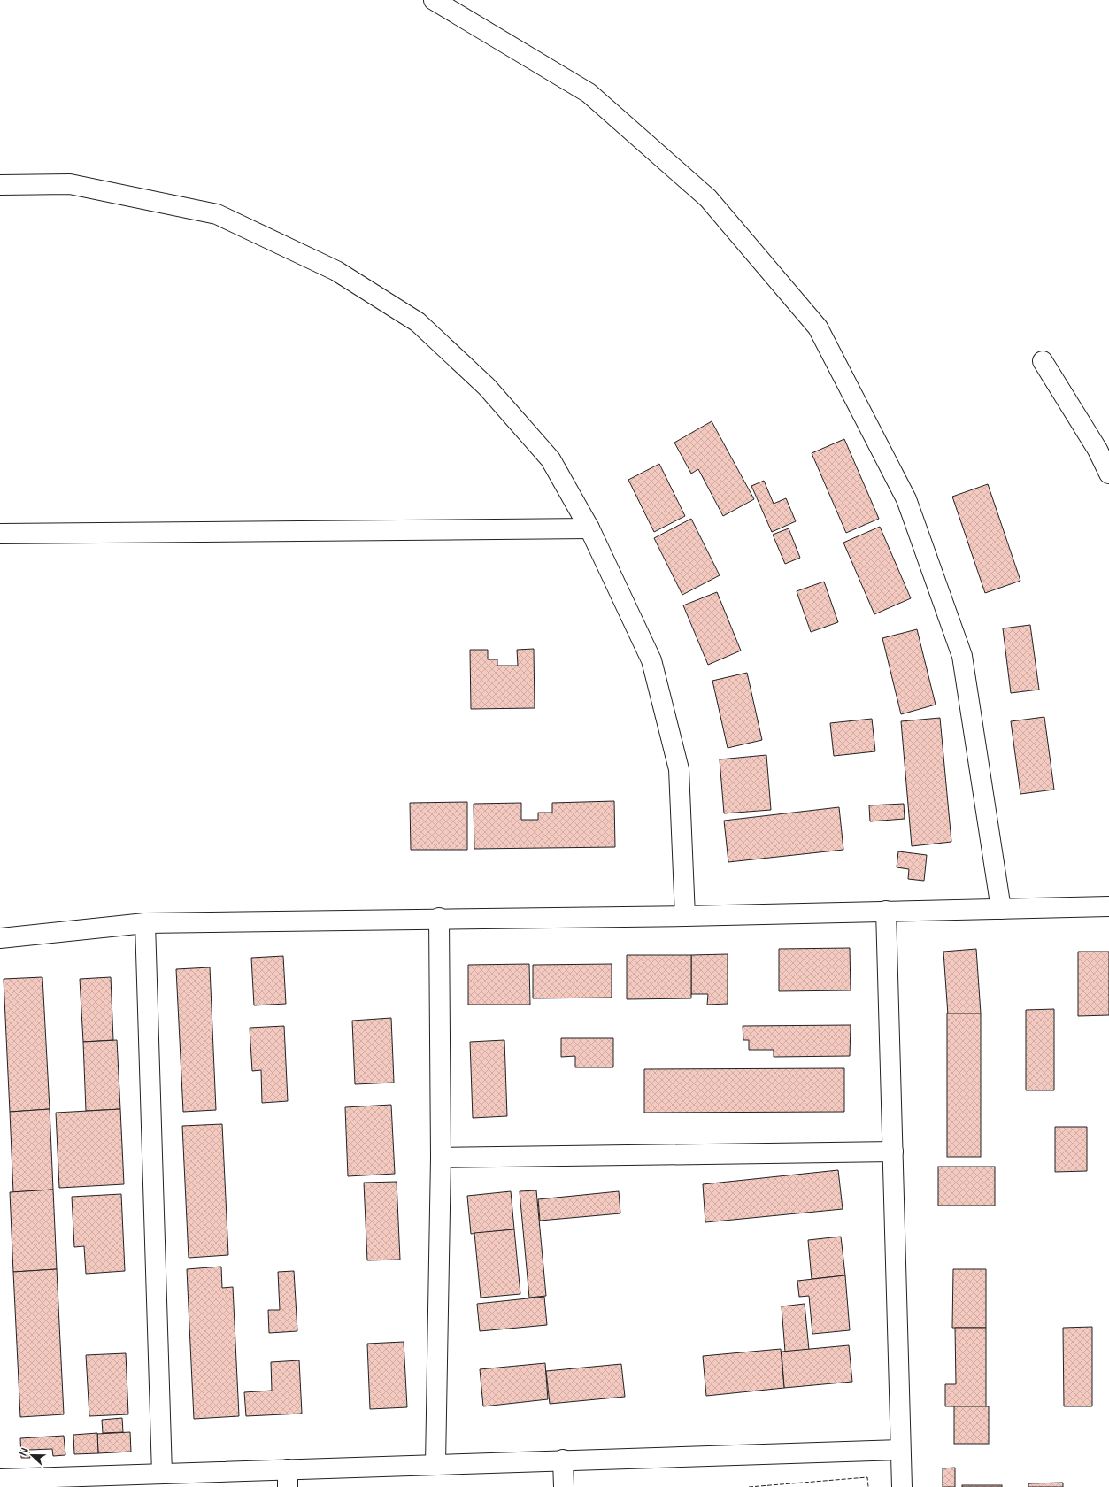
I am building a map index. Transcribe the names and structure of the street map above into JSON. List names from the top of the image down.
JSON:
{
  "north": "left"
}
